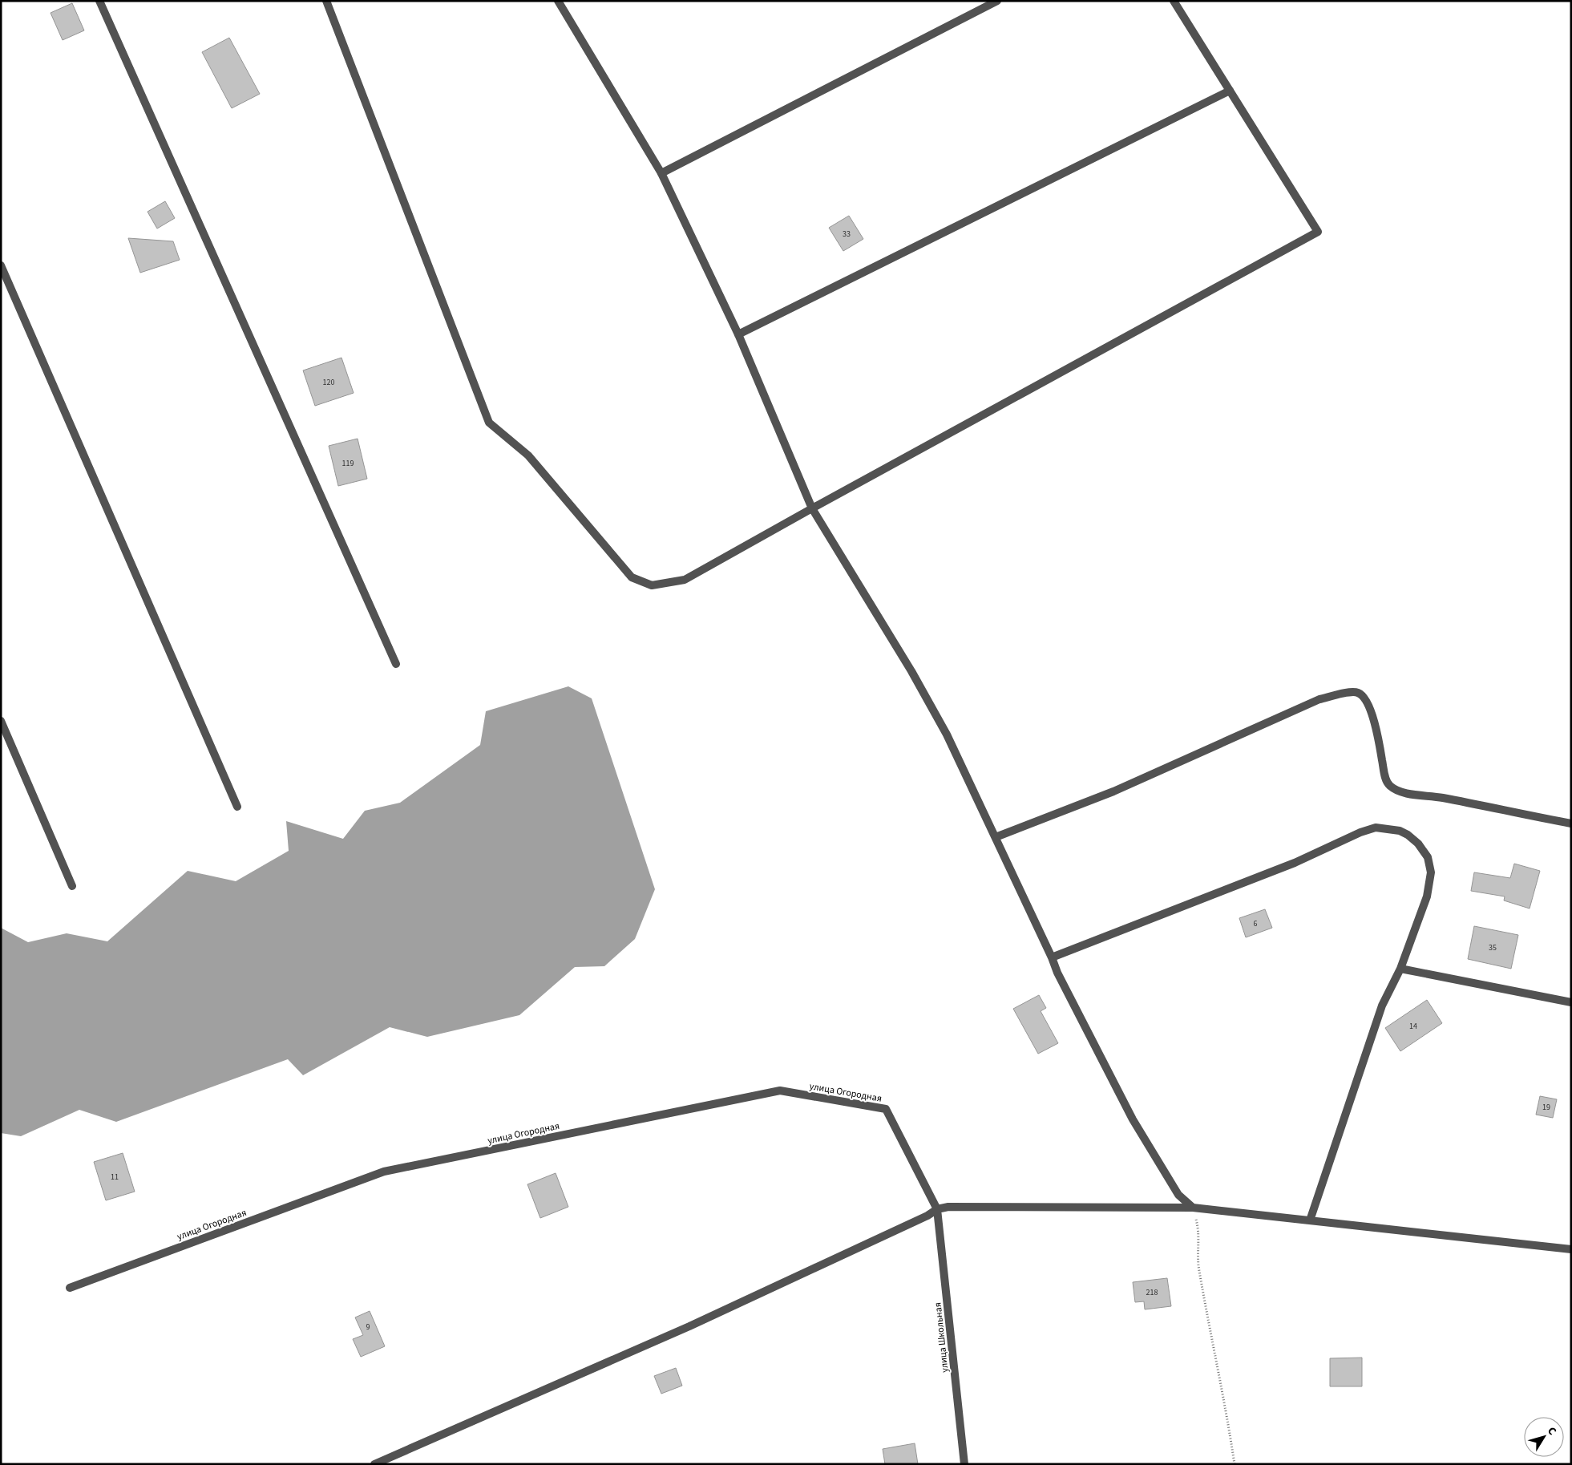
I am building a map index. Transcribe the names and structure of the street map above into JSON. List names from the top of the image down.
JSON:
{
  "streets": {
    "street": ["улица Огородная", "улица Школьная"]
  },
  "crossings": [
    ["улица Огородная", "улица Школьная"]
  ],
  "house_numbers": [
    "33",
    "120",
    "119",
    "6",
    "35",
    "14",
    "19",
    "11",
    "218",
    "9"
  ],
  "north": "top right"
}
